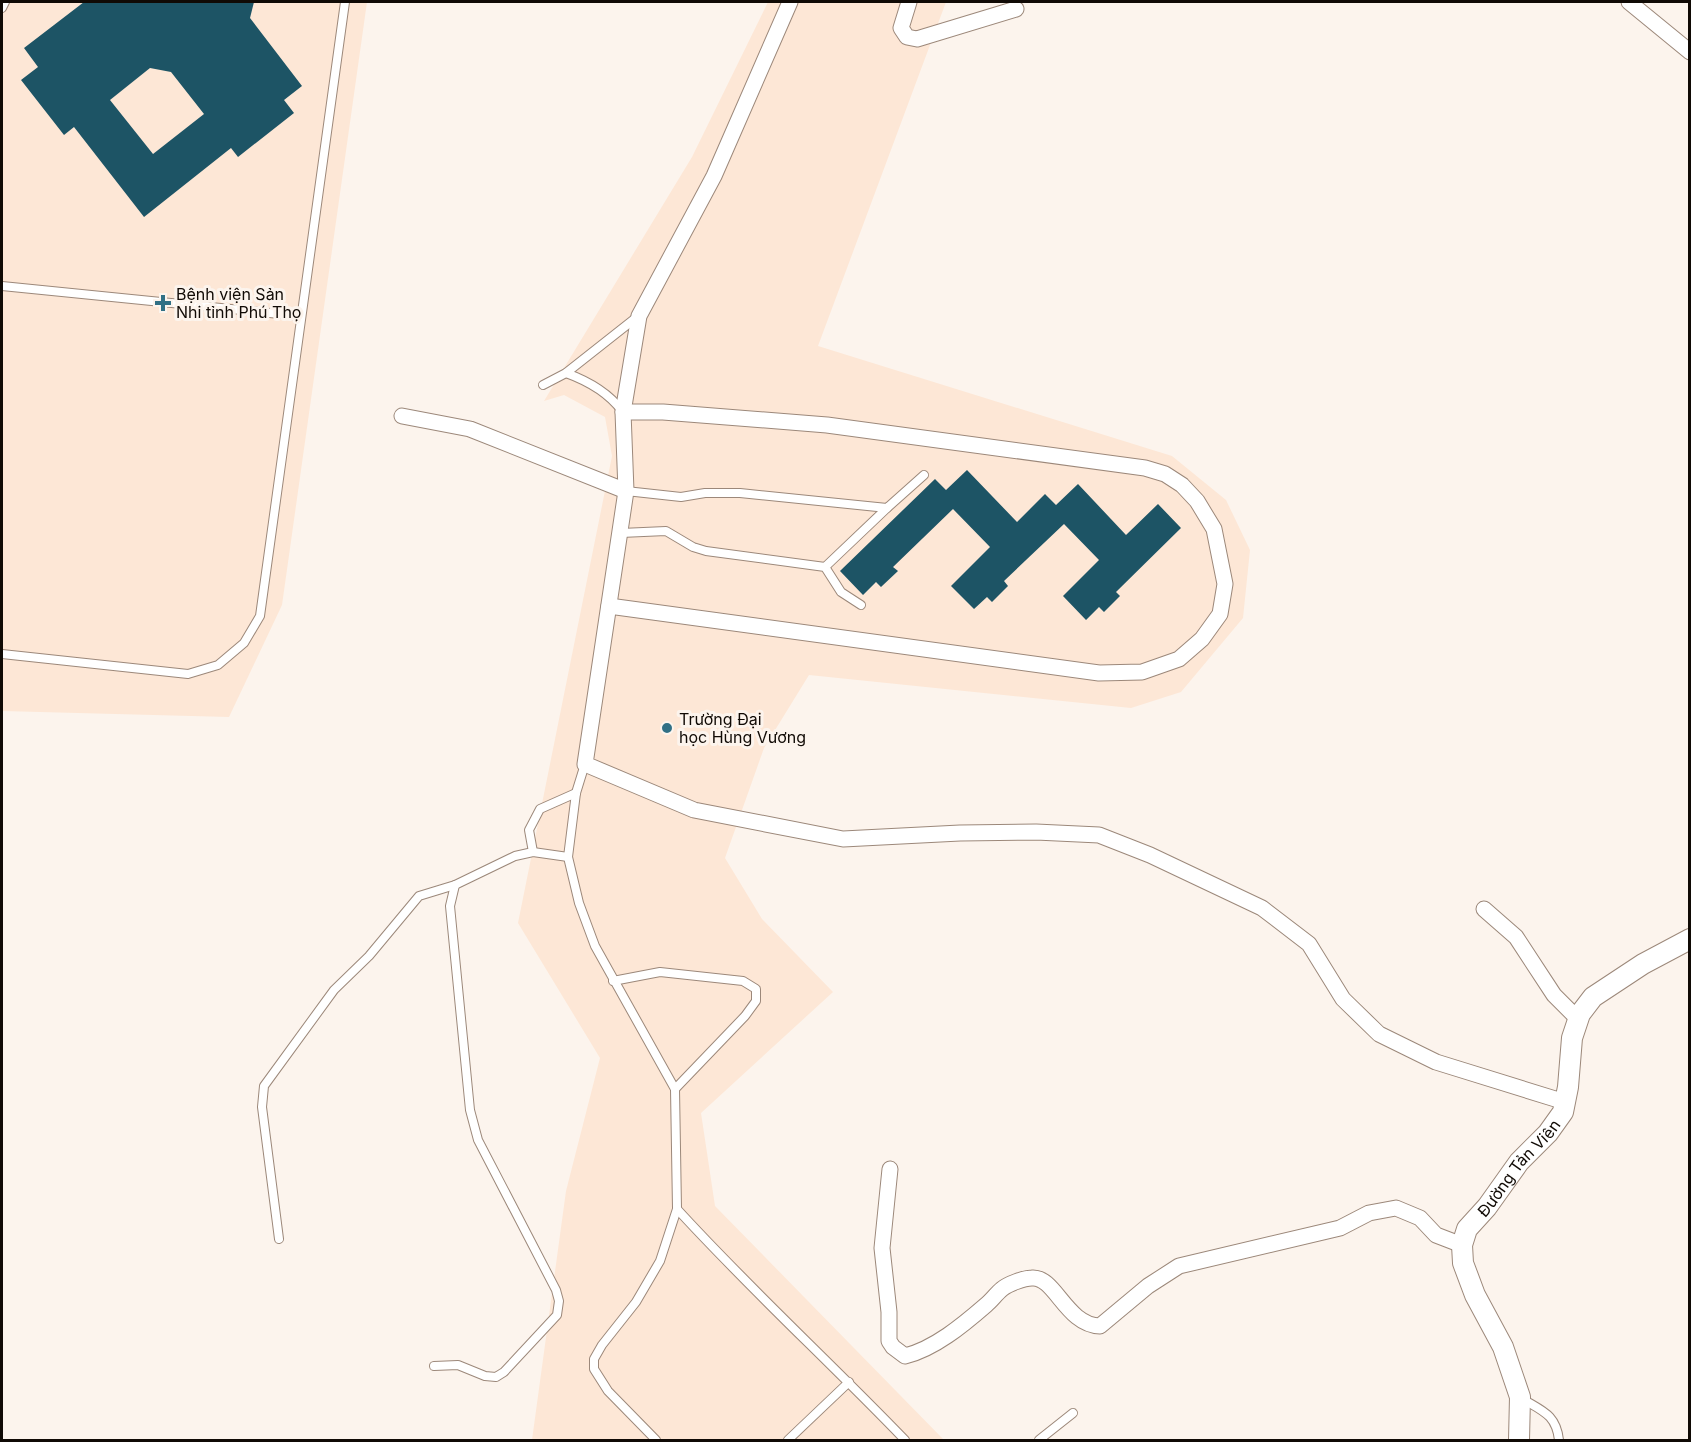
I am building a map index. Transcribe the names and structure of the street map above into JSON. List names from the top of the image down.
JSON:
{
  "streets": {
    "street": ["Đường Tản Viên"]
  },
  "places": {
    "health": ["Bệnh viện Sản Nhi tỉnh Phú Thọ"],
    "other": ["Trường Đại học Hùng Vương"]
  }
}
